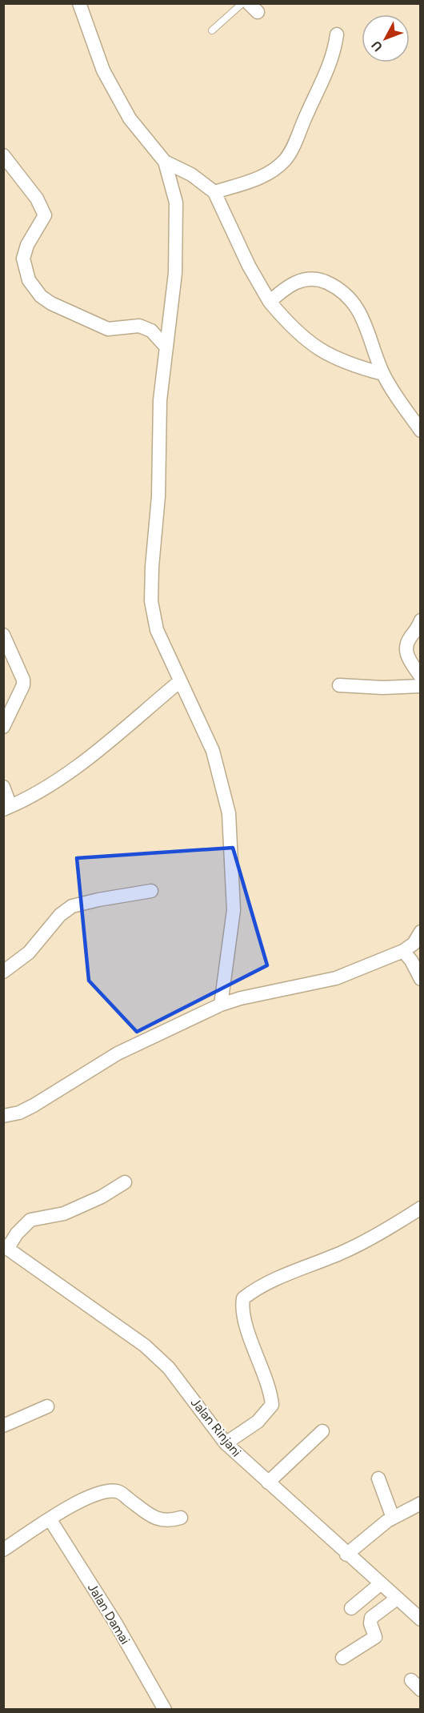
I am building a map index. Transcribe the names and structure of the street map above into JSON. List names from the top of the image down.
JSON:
{
  "streets": {
    "street": ["Jalan Rinjani", "Jalan Damai"]
  },
  "north": "bottom left"
}
